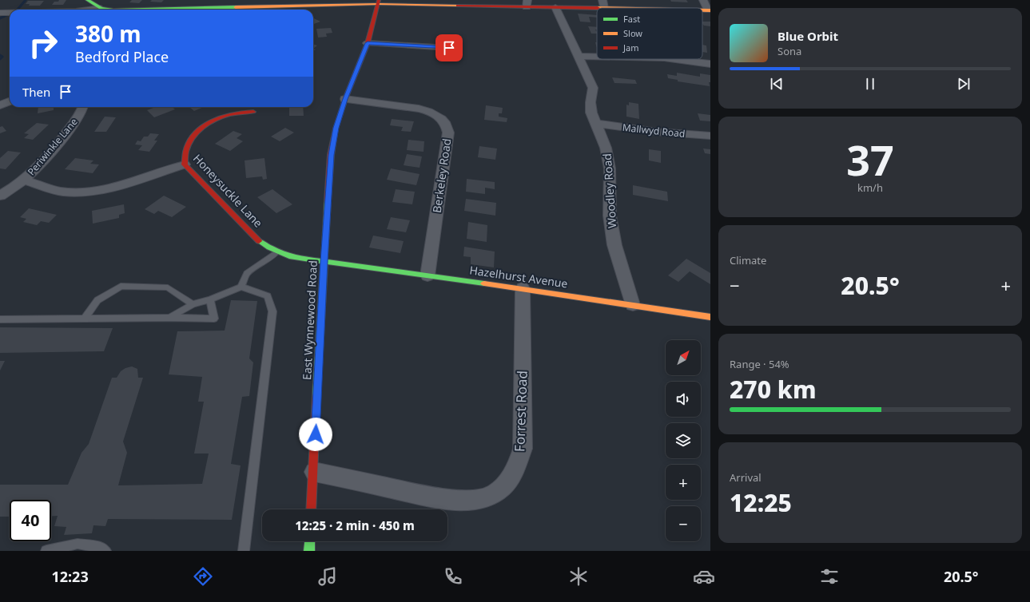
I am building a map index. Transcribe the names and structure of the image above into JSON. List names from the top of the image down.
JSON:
{
  "streets": {
    "street": [
      "Mallwyd Road",
      "Periwinkle Lane",
      "Berkeley Road",
      "Honeysuckle Lane",
      "Woodley Road",
      "Hazelhurst Avenue",
      "East Wynnewood Road",
      "Forrest Road"
    ]
  },
  "crossings": [
    ["Mallwyd Road", "Woodley Road"],
    ["Berkeley Road", "Hazelhurst Avenue"],
    ["Berkeley Road", "East Wynnewood Road"],
    ["Honeysuckle Lane", "Hazelhurst Avenue"],
    ["Honeysuckle Lane", "East Wynnewood Road"],
    ["Woodley Road", "Hazelhurst Avenue"],
    ["Hazelhurst Avenue", "East Wynnewood Road"],
    ["Hazelhurst Avenue", "Forrest Road"],
    ["East Wynnewood Road", "Forrest Road"]
  ],
  "legend": ["Fast", "Slow", "Jam"],
  "north": "top right",
  "page": {
    "turn": ["380 m", "Bedford Place"],
    "song": ["Blue Orbit", "Sona"],
    "then": "Then",
    "tile": [
      ["37", "km/h"],
      "Climate",
      ["Range · 54%", "270 km"],
      ["Arrival", "12:25"]
    ],
    "heat": ["−", "20.5°", "+"],
    "map_buttons": ["+", "−"],
    "limit": "40",
    "trip": "12:25 · 2 min · 450 m",
    "tabs": ["12:23", "20.5°"]
  }
}
